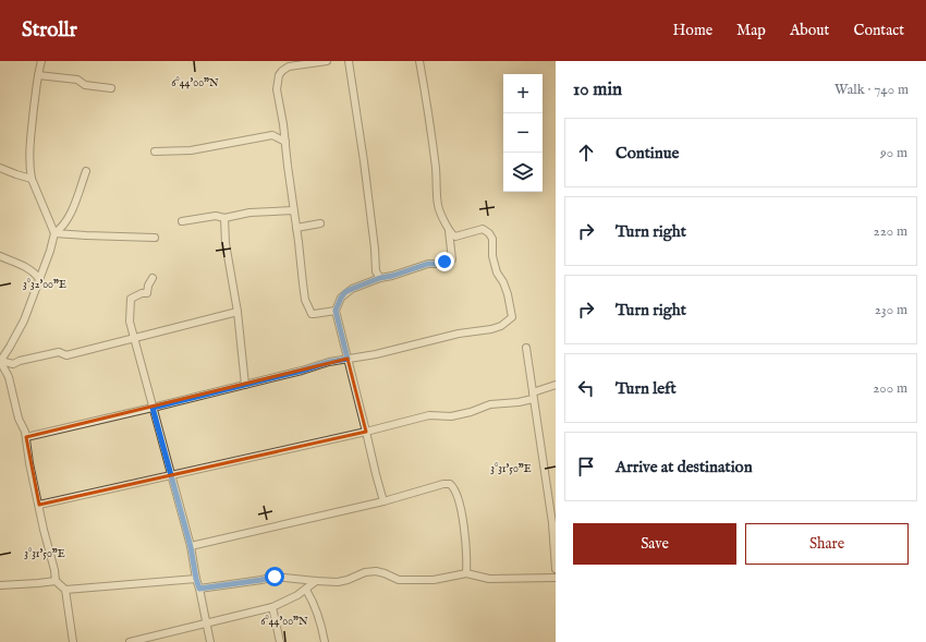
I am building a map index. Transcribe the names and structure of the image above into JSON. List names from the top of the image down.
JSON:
{
  "page": {
    "header": "Strollr",
    "nav": [
      "Home",
      "Map",
      "About",
      "Contact"
    ],
    "heading": ["10 min", "Walk · 740 m"],
    "map_buttons": ["+", "−"],
    "list": [
      ["Continue", "90 m"],
      ["Turn right", "220 m"],
      ["Turn right", "230 m"],
      ["Turn left", "200 m"],
      "Arrive at destination"
    ],
    "buttons": ["Save", "Share"]
  },
  "coordinates": ["6°44'00\"N", "3°32'00\"E", "3°31'50\"E"]
}
